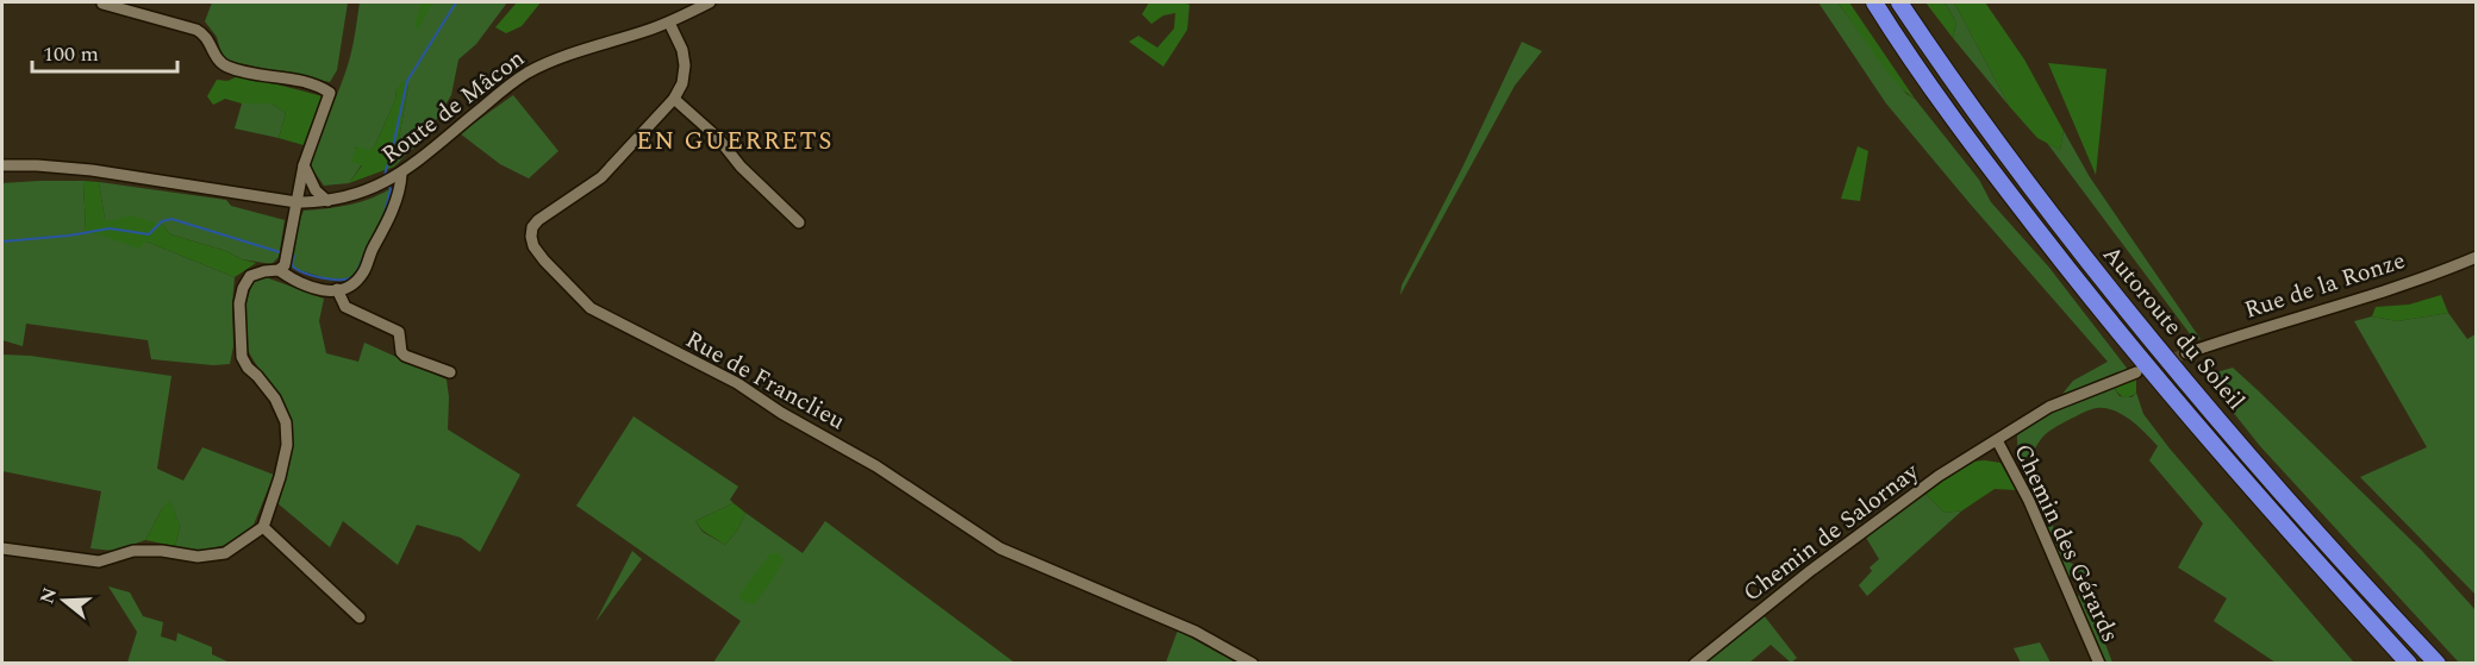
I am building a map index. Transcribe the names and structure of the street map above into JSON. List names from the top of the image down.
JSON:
{
  "streets": {
    "highway": ["Autoroute du Soleil"],
    "street": [
      "Route de Mâcon",
      "Rue de la Ronze",
      "Rue de Franclieu",
      "Chemin de Salornay",
      "Chemin des Gérards"
    ]
  },
  "crossings": [
    ["Route de Mâcon", "Rue de Franclieu"],
    ["Chemin de Salornay", "Chemin des Gérards"]
  ],
  "districts": ["EN GUERRETS"],
  "scale_bar": "100 m",
  "north": "left"
}
